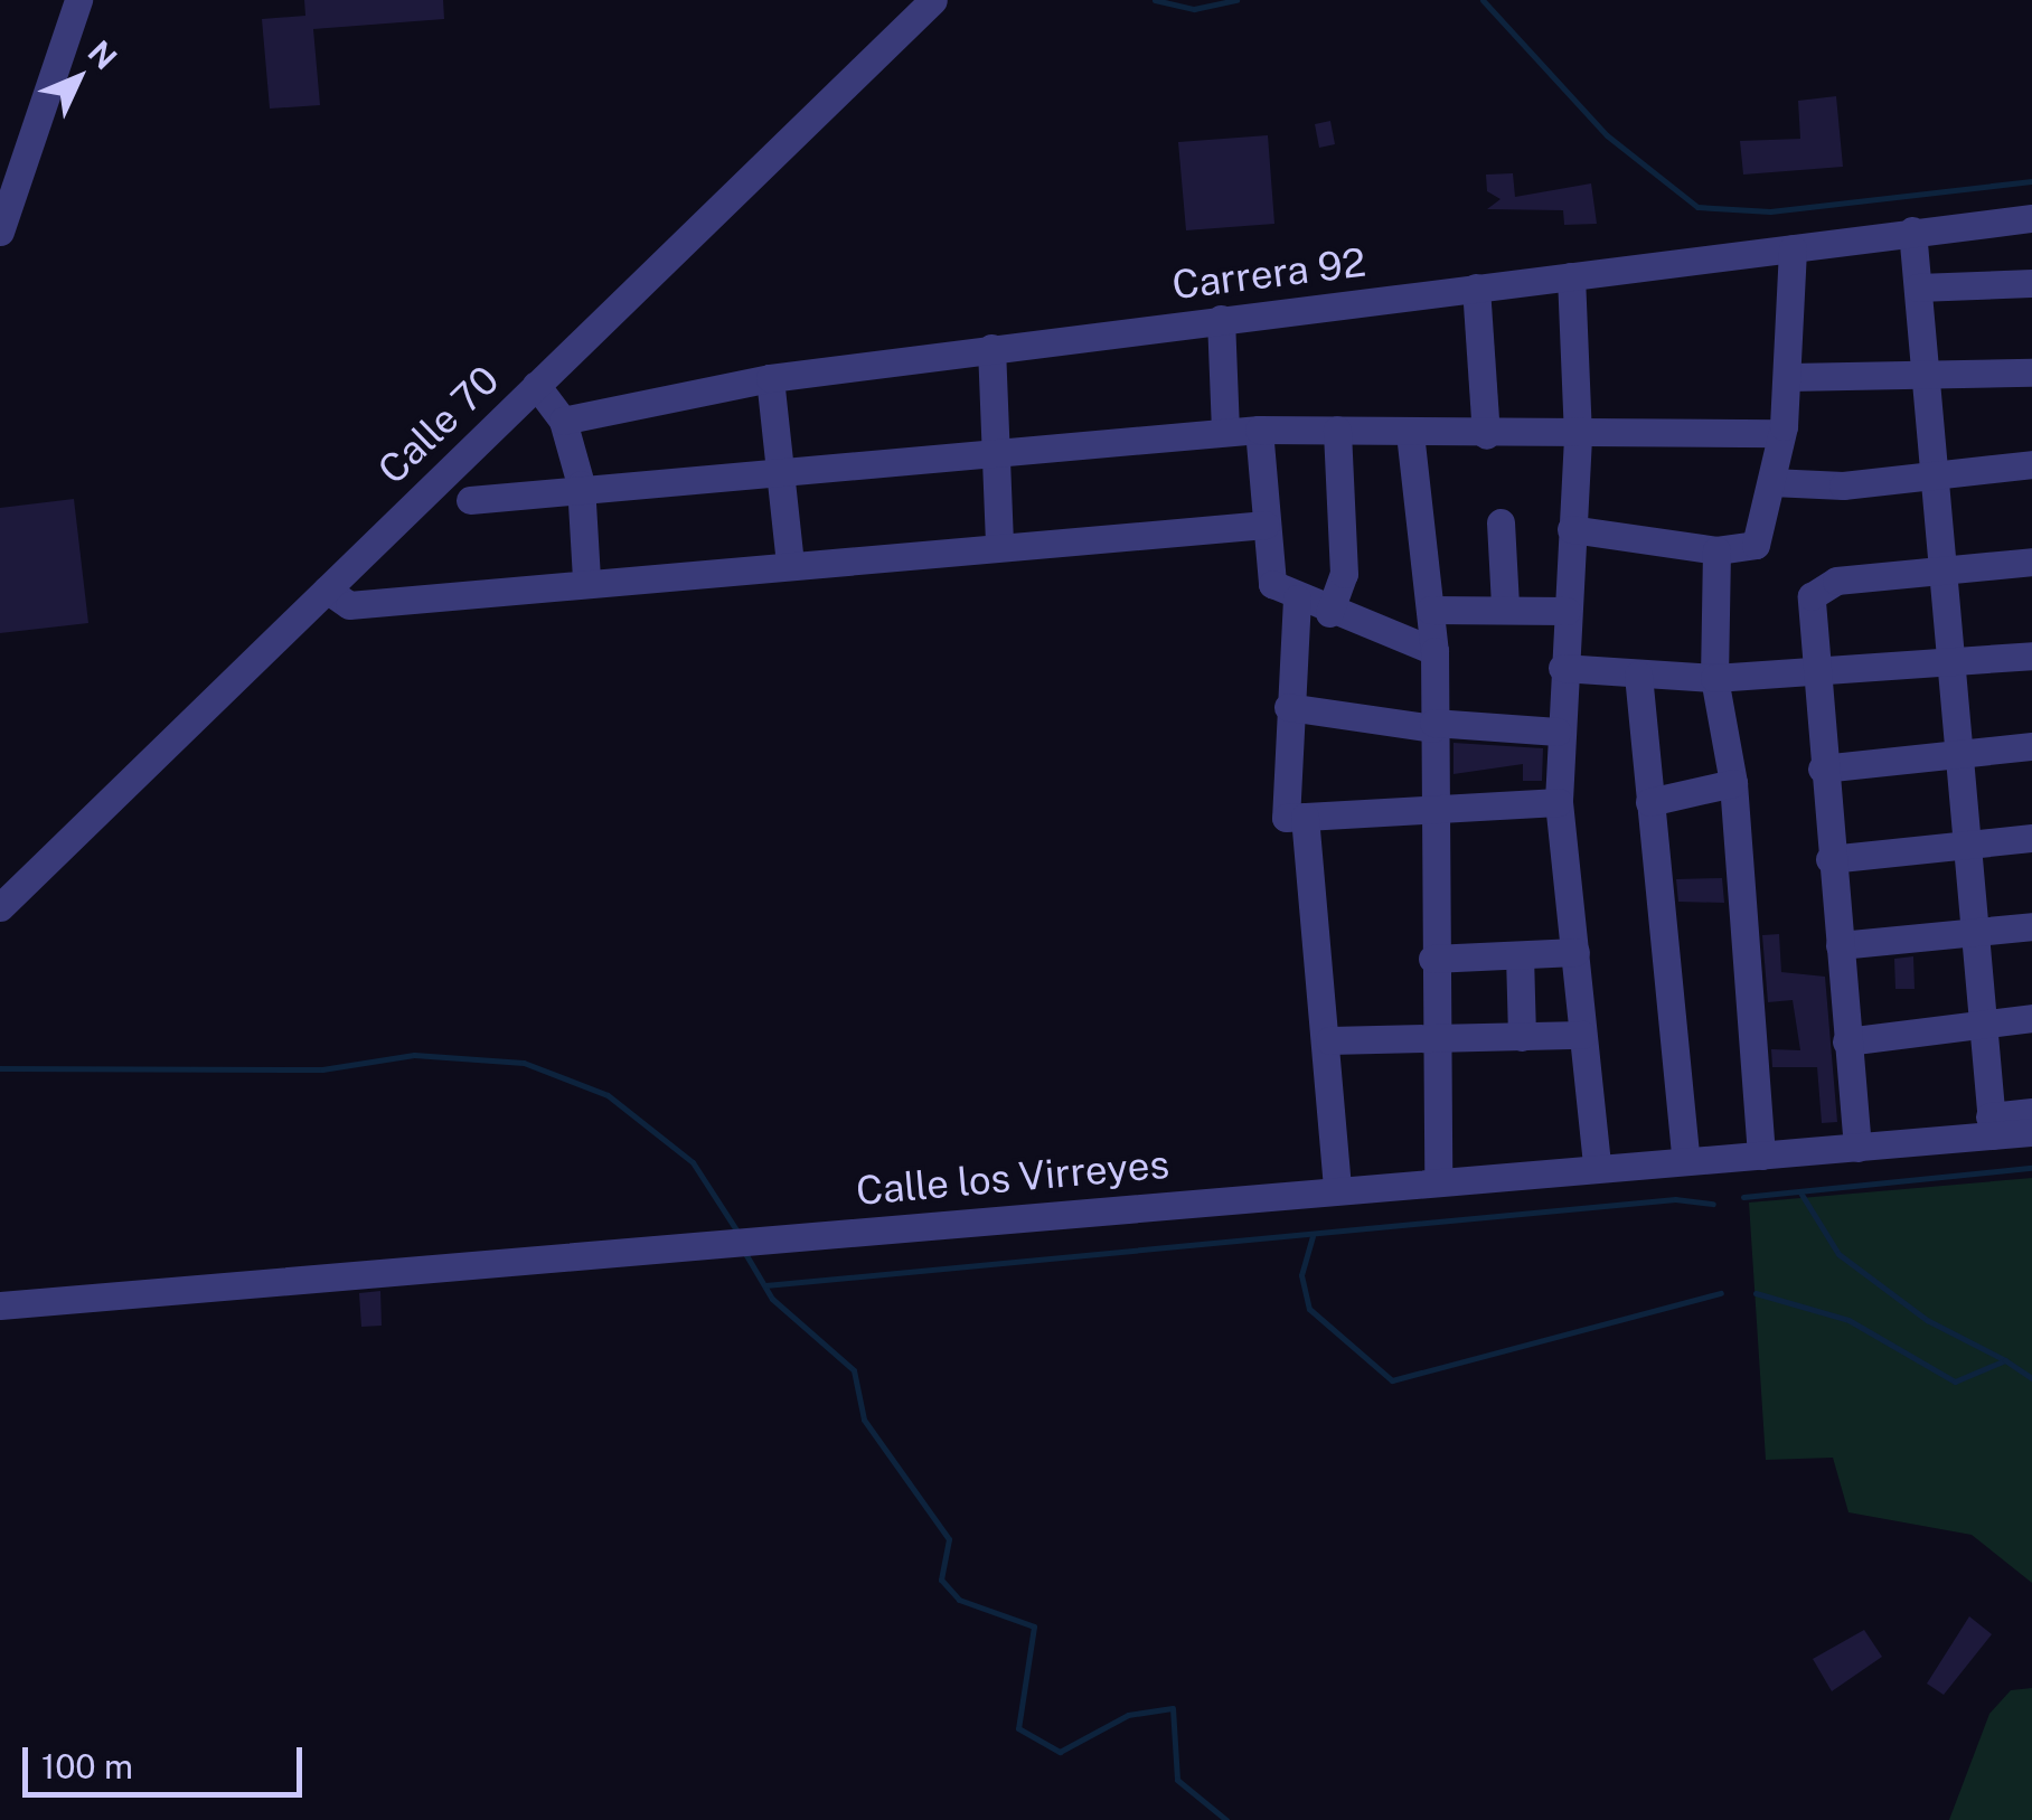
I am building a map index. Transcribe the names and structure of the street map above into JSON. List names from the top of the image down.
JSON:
{
  "streets": {
    "street": ["Carrera 92", "Calle 70", "Calle los Virreyes"]
  },
  "scale_bar": "100 m",
  "north": "top right"
}
